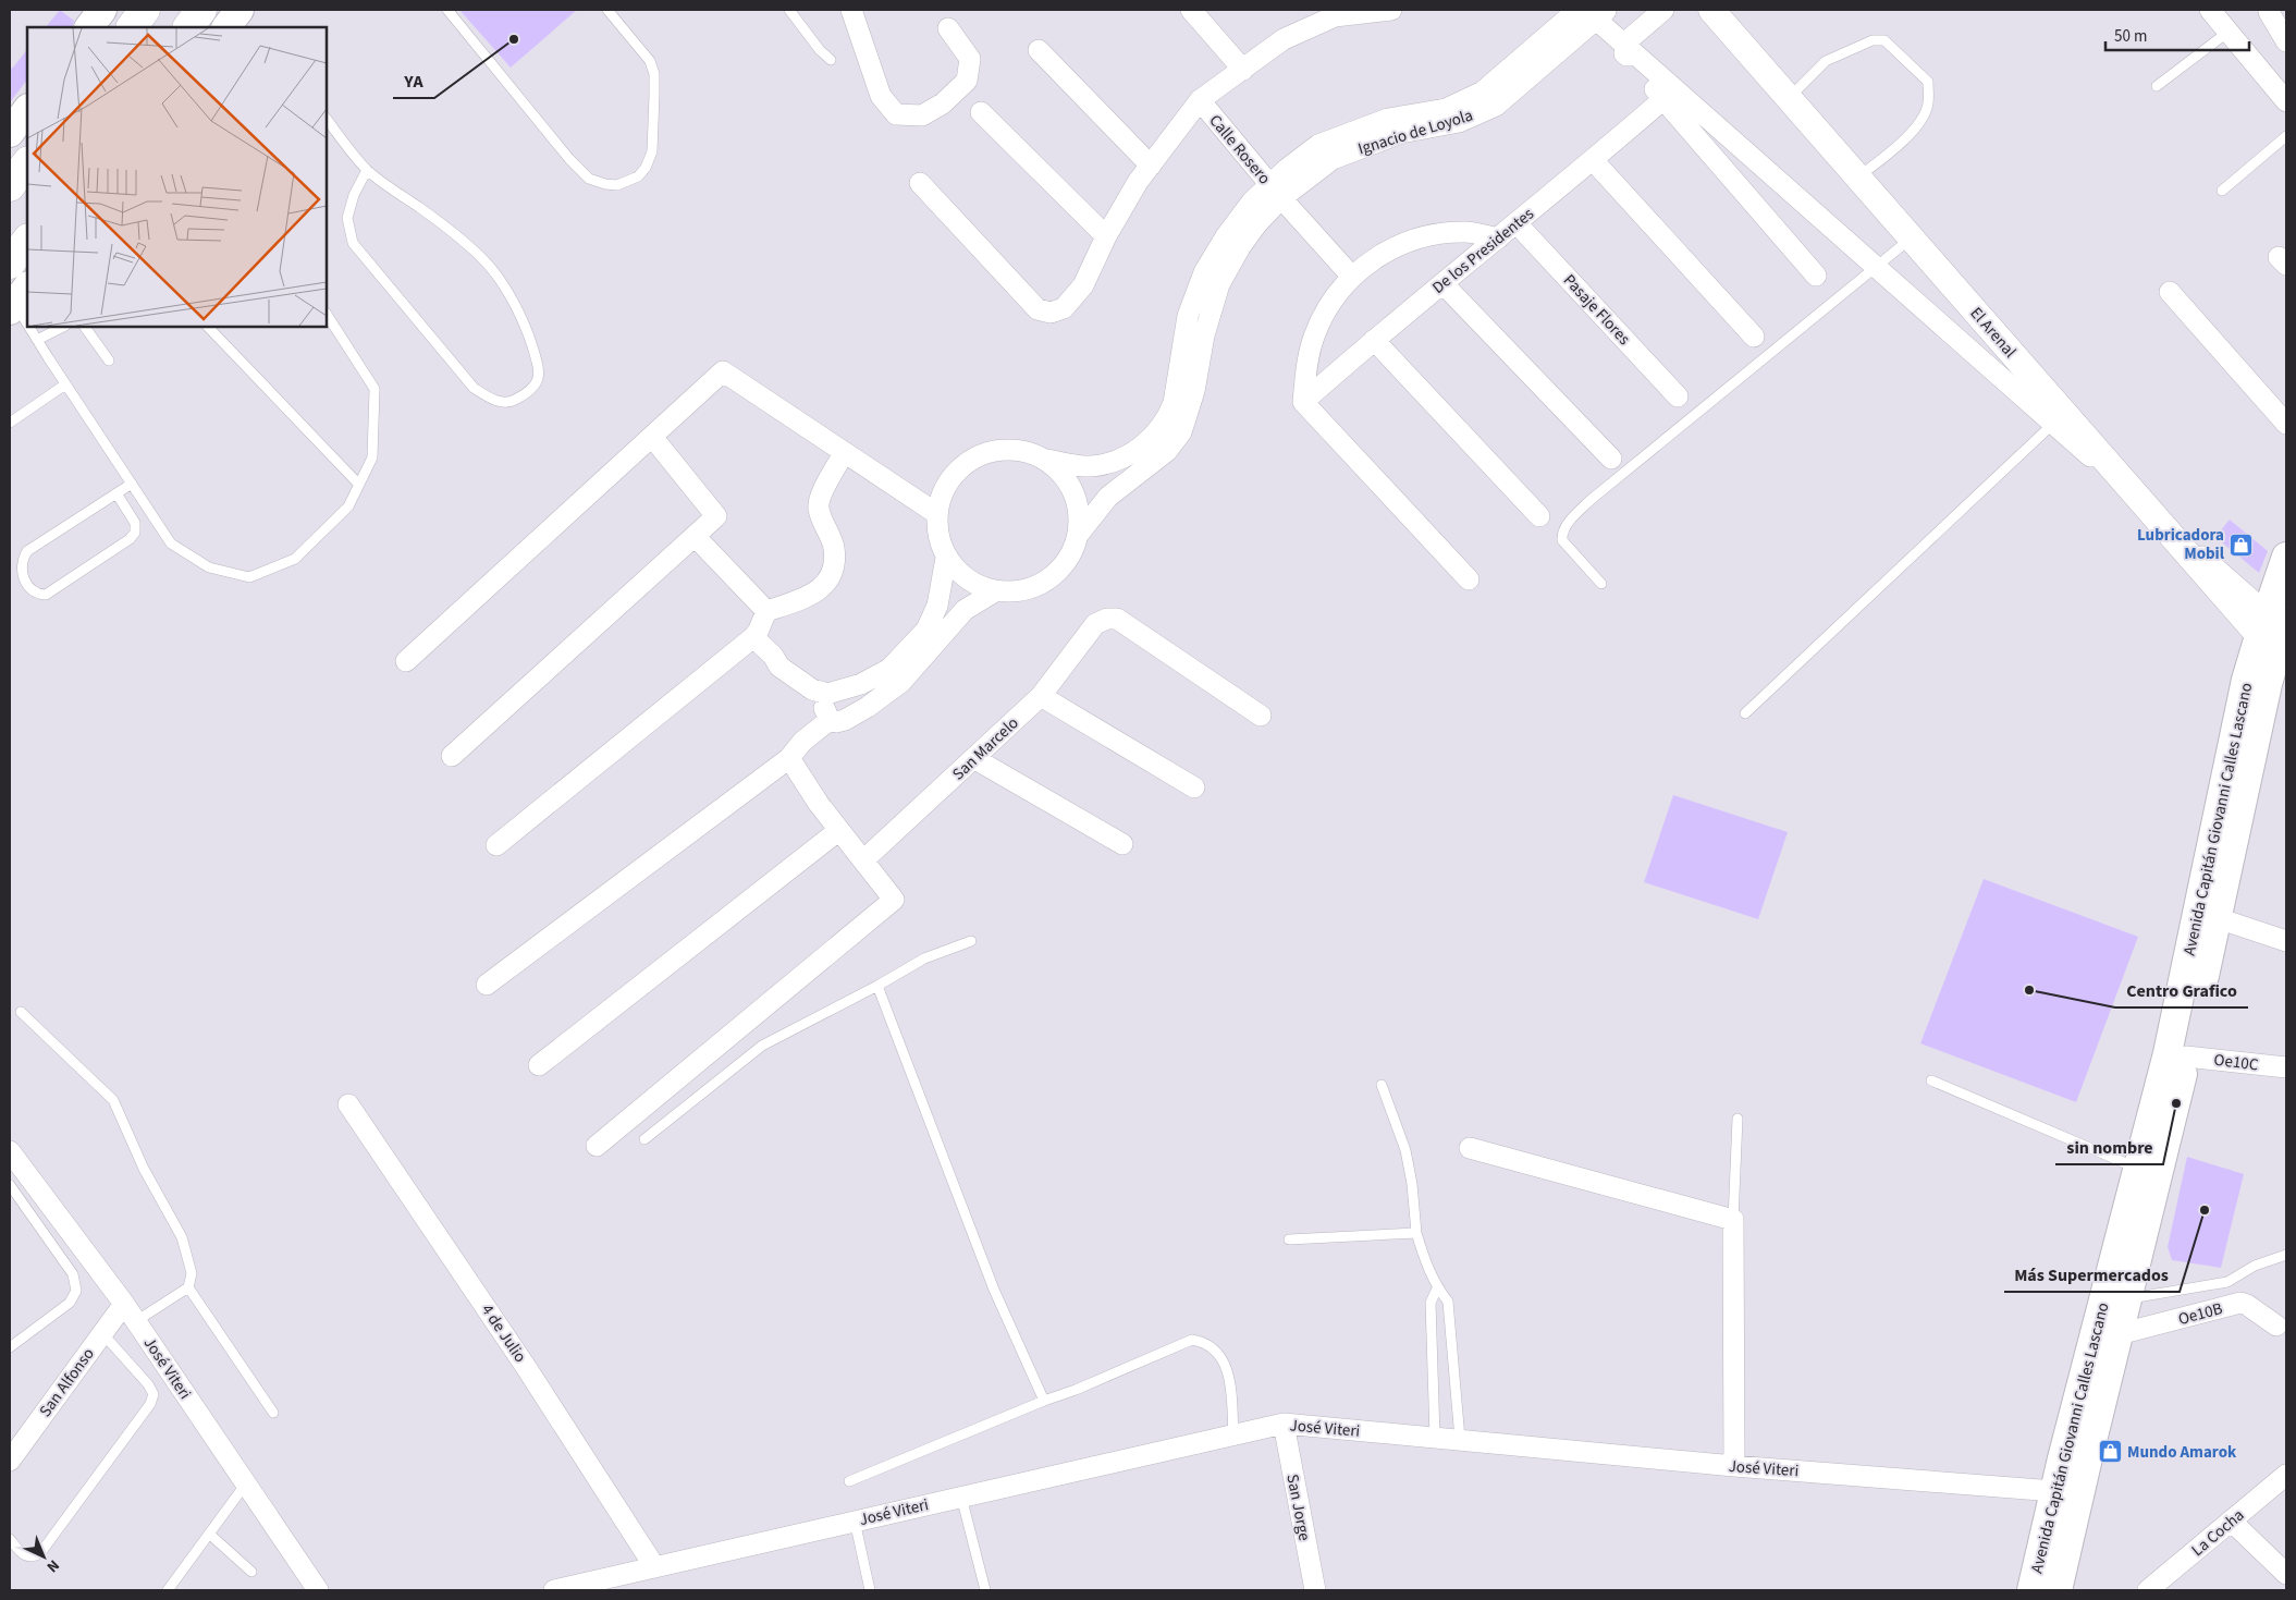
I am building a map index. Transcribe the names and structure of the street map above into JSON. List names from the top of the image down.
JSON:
{
  "streets": {
    "main road": ["Avenida Capitán Giovanni Calles Lascano"],
    "street": [
      "Ignacio de Loyola",
      "Calle Rosero",
      "De los Presidentes",
      "Pasaje Flores",
      "El Arenal",
      "San Marcelo",
      "Oe10C",
      "Oe10B",
      "4 de Julio",
      "José Viteri",
      "San Alfonso",
      "San Jorge",
      "La Cocha"
    ]
  },
  "crossings": [
    ["Ignacio de Loyola", "Calle Rosero"],
    ["De los Presidentes", "Pasaje Flores"],
    ["El Arenal", "Avenida Capitán Giovanni Calles Lascano"],
    ["Avenida Capitán Giovanni Calles Lascano", "Oe10C"],
    ["Avenida Capitán Giovanni Calles Lascano", "Oe10B"],
    ["Avenida Capitán Giovanni Calles Lascano", "José Viteri"],
    ["4 de Julio", "José Viteri"],
    ["José Viteri", "San Alfonso"],
    ["José Viteri", "San Jorge"]
  ],
  "places": {
    "other": [
      "YA",
      "Centro Grafico",
      "sin nombre",
      "Más Supermercados"
    ],
    "shop": ["Lubricadora Mobil", "Mundo Amarok"]
  },
  "scale_bar": "50 m",
  "north": "bottom right"
}
